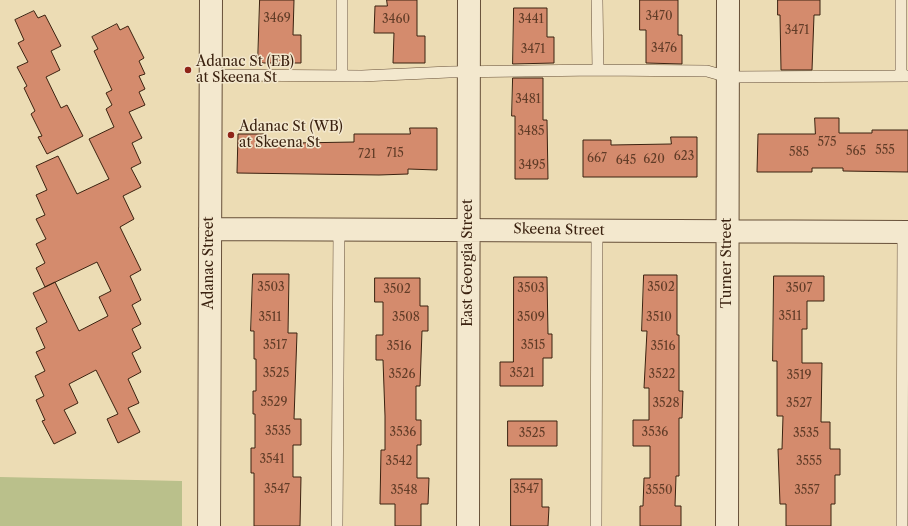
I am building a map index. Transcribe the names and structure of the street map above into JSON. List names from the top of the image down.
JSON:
{
  "streets": {
    "street": [
      "Skeena Street",
      "Adanac Street",
      "East Georgia Street",
      "Turner Street"
    ]
  },
  "crossings": [
    ["Skeena Street", "Adanac Street"],
    ["Skeena Street", "East Georgia Street"],
    ["Skeena Street", "Turner Street"]
  ],
  "places": ["Adanac St (EB) at Skeena St", "Adanac St (WB) at Skeena St"],
  "house_numbers": [
    "3470",
    "3469",
    "3460",
    "3441",
    "3471",
    "3476",
    "3471",
    "3481",
    "3485",
    "575",
    "555",
    "565",
    "585",
    "715",
    "721",
    "623",
    "667",
    "620",
    "645",
    "3495",
    "3503",
    "3502",
    "3503",
    "3507",
    "3502",
    "3511",
    "3511",
    "3508",
    "3509",
    "3510",
    "3517",
    "3515",
    "3516",
    "3516",
    "3525",
    "3521",
    "3526",
    "3522",
    "3519",
    "3529",
    "3528",
    "3527",
    "3535",
    "3536",
    "3536",
    "3525",
    "3535",
    "3541",
    "3542",
    "3555",
    "3547",
    "3547",
    "3548",
    "3550",
    "3557"
  ]
}
